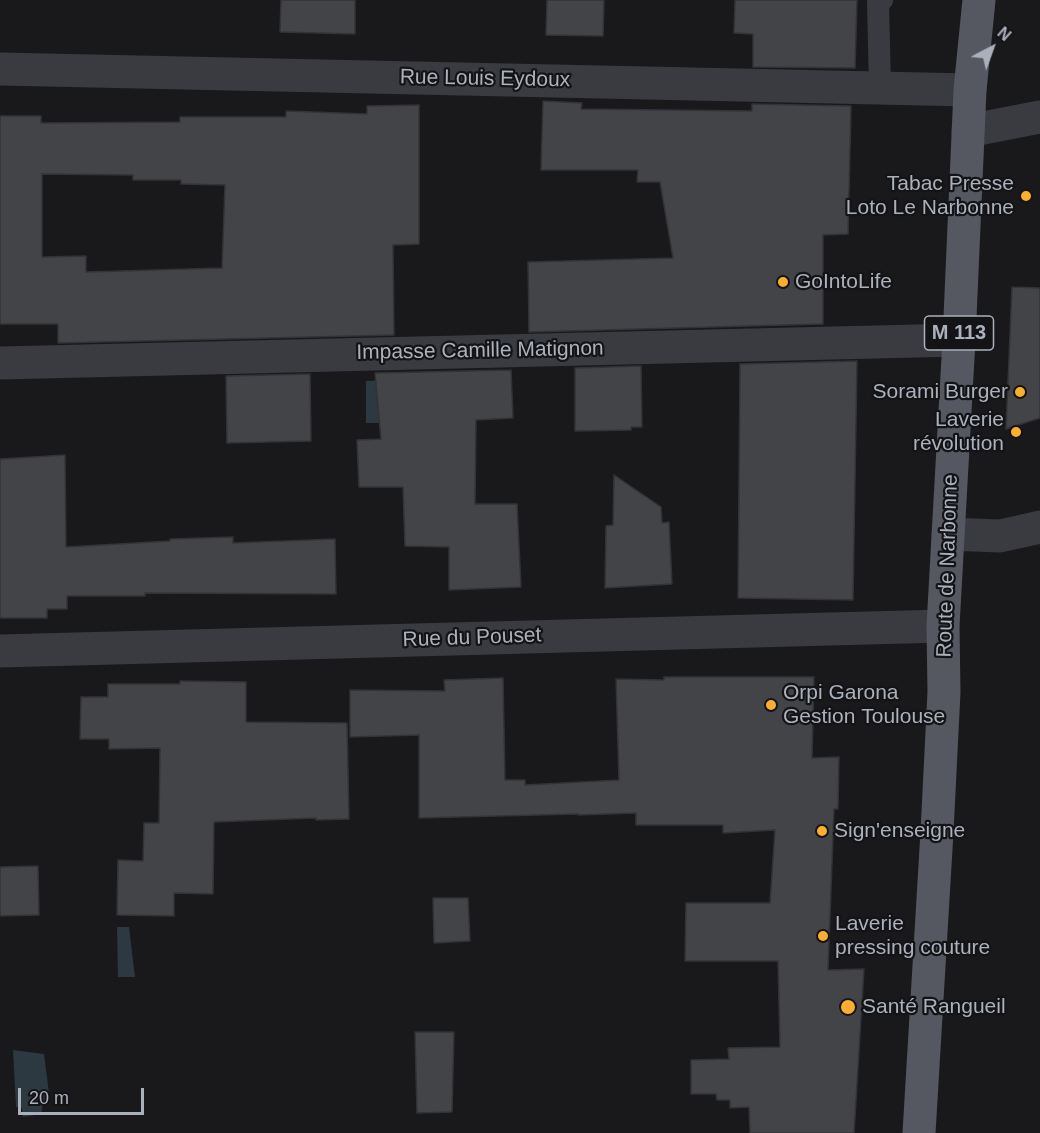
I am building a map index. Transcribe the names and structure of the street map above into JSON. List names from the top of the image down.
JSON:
{
  "streets": {
    "main road": ["M 113", "Route de Narbonne"],
    "street": ["Rue Louis Eydoux", "Impasse Camille Matignon", "Rue du Pouset"]
  },
  "crossings": [
    ["Rue Louis Eydoux", "Route de Narbonne"],
    ["Impasse Camille Matignon", "Route de Narbonne"],
    ["Route de Narbonne", "Rue du Pouset"]
  ],
  "places": [
    "Tabac Presse Loto Le Narbonne",
    "GoIntoLife",
    "Sorami Burger",
    "Laverie révolution",
    "Orpi Garona Gestion Toulouse",
    "Sign'enseigne",
    "Laverie pressing couture",
    "Santé Rangueil"
  ],
  "scale_bar": "20 m",
  "north": "top right"
}
